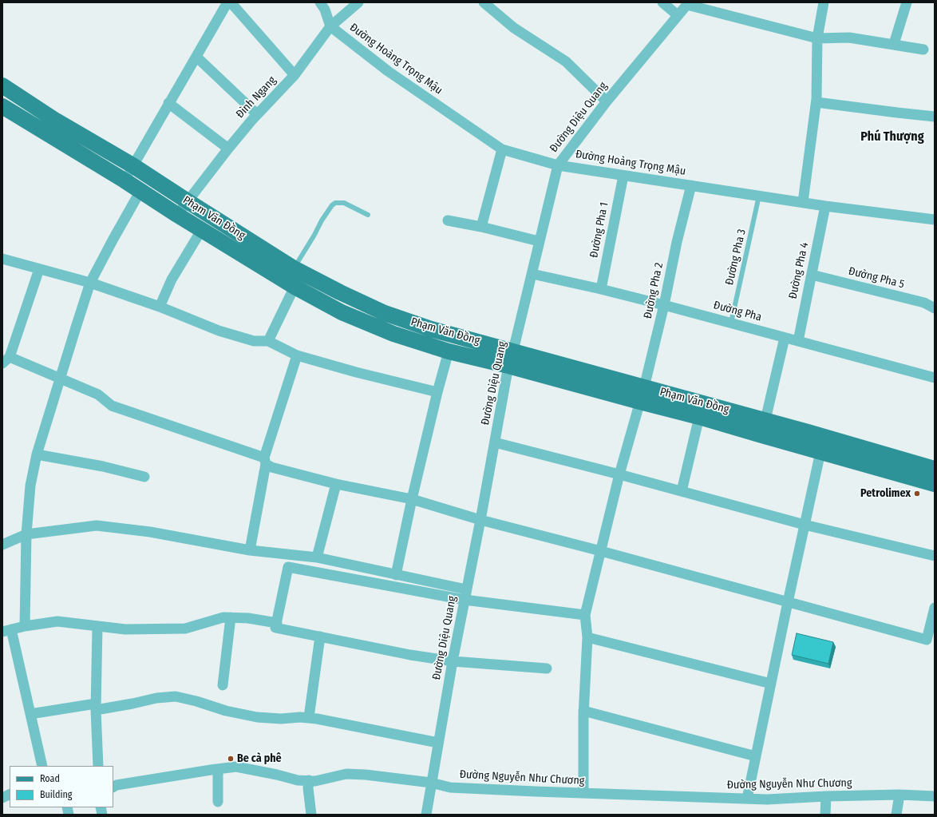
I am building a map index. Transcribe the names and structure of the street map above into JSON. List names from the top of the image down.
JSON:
{
  "streets": {
    "main road": ["Phạm Văn Đồng"],
    "street": [
      "Đường Hoàng Trọng Mậu",
      "Đình Ngang",
      "Đường Diệu Quang",
      "Đường Pha 1",
      "Đường Pha 4",
      "Đường Pha 5",
      "Đường Pha 2",
      "Đường Pha",
      "Đường Nguyễn Như Chương"
    ],
    "lane": ["Đường Pha 3"]
  },
  "crossings": [
    ["Đường Hoàng Trọng Mậu", "Đình Ngang"],
    ["Đường Hoàng Trọng Mậu", "Đường Diệu Quang"],
    ["Đường Hoàng Trọng Mậu", "Đường Pha 1"],
    ["Đường Hoàng Trọng Mậu", "Đường Pha 3"],
    ["Đường Hoàng Trọng Mậu", "Đường Pha 4"],
    ["Đường Hoàng Trọng Mậu", "Đường Pha 2"],
    ["Đình Ngang", "Phạm Văn Đồng"],
    ["Đường Diệu Quang", "Phạm Văn Đồng"],
    ["Đường Diệu Quang", "Đường Pha"],
    ["Đường Diệu Quang", "Đường Nguyễn Như Chương"],
    ["Phạm Văn Đồng", "Đường Pha 2"],
    ["Đường Pha 1", "Đường Pha"],
    ["Đường Pha 3", "Đường Pha"],
    ["Đường Pha 4", "Đường Pha 5"],
    ["Đường Pha 4", "Đường Pha"],
    ["Đường Pha 2", "Đường Pha"],
    ["Đường Pha 2", "Đường Nguyễn Như Chương"]
  ],
  "districts": ["Phú Thượng"],
  "places": ["Petrolimex", "Be cà phê"],
  "legend": ["Road", "Building"]
}
